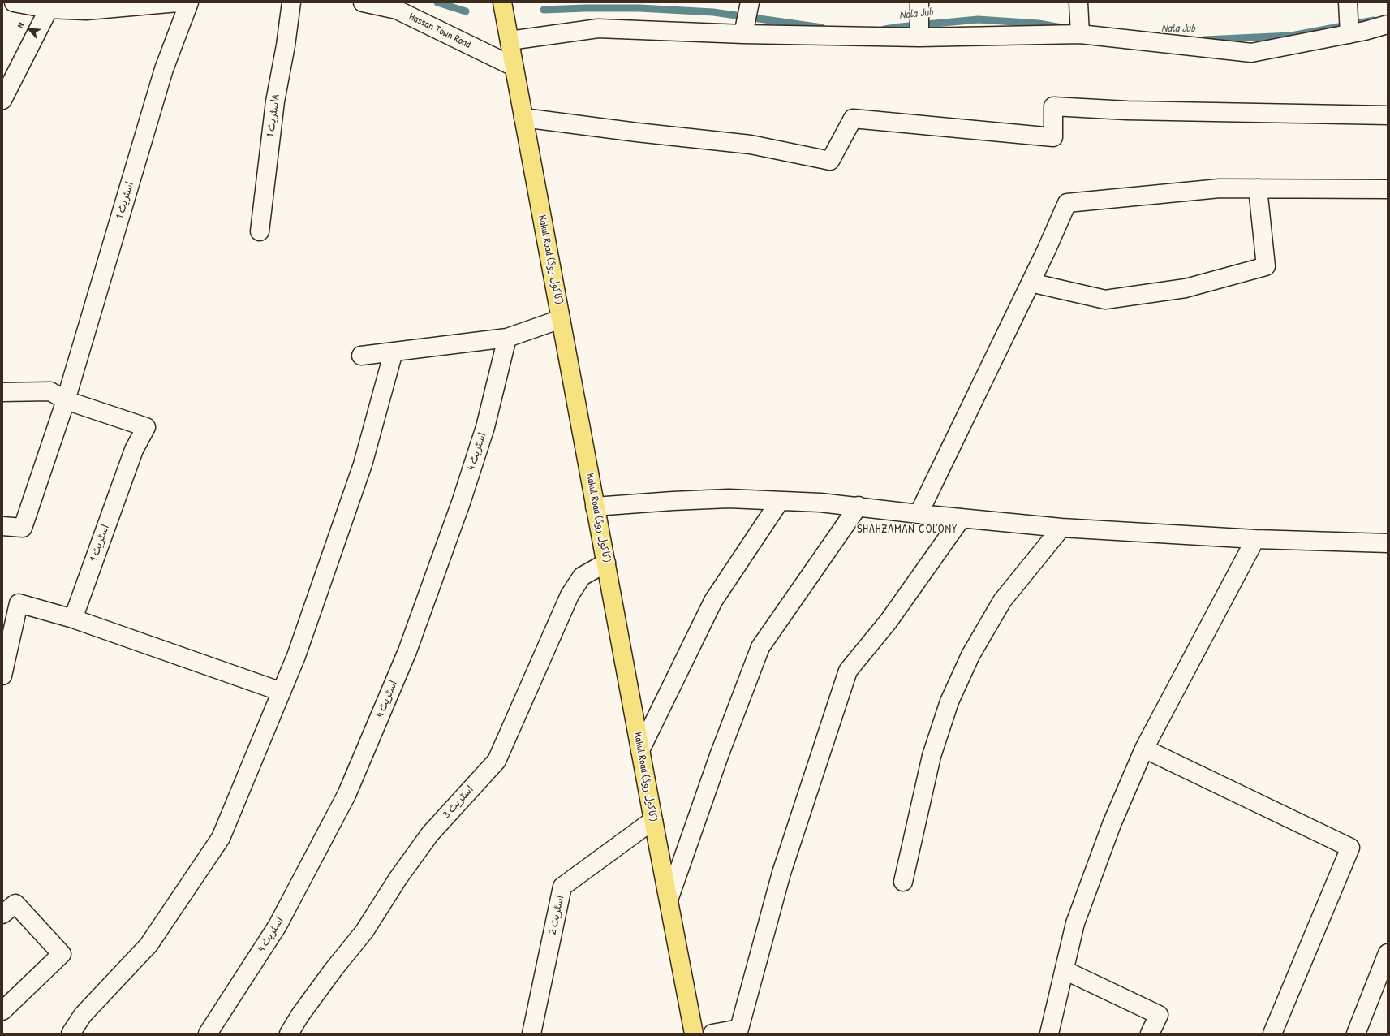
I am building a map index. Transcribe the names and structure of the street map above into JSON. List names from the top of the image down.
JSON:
{
  "streets": {
    "main road": ["Kakul Road (کاکول روڈ)"],
    "street": [
      "Hassan Town Road",
      "اسٹریٹ 1A",
      "اسٹریٹ 1",
      "اسٹریٹ 4",
      "اسٹریٹ 3",
      "اسٹریٹ 2"
    ]
  },
  "crossings": [
    ["Hassan Town Road", "Kakul Road (کاکول روڈ)"],
    ["Kakul Road (کاکول روڈ)", "اسٹریٹ 3"],
    ["Kakul Road (کاکول روڈ)", "اسٹریٹ 2"]
  ],
  "districts": ["SHAHZAMAN COLONY"],
  "water": ["Nala Jub"],
  "north": "top left"
}
